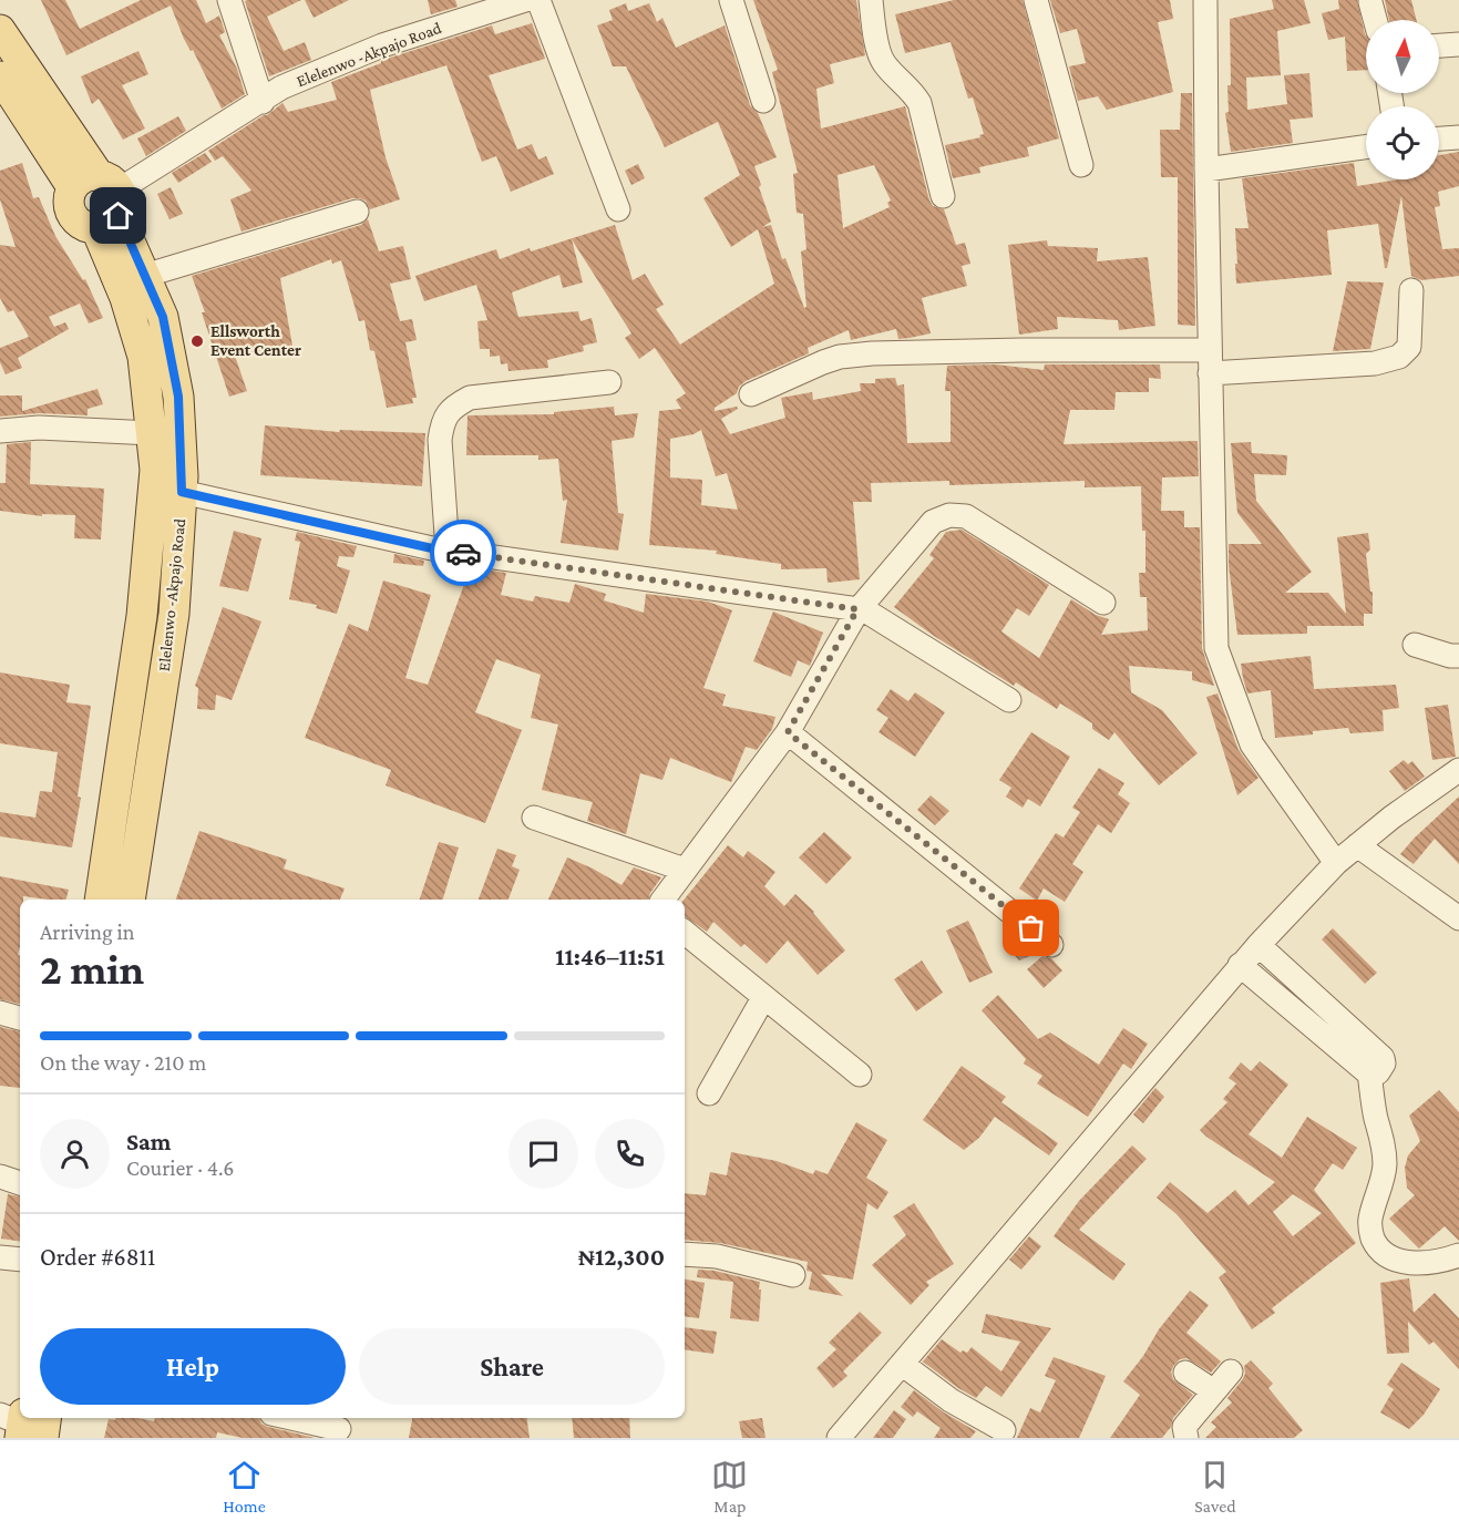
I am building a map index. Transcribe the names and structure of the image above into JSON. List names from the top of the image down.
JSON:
{
  "streets": {
    "main road": ["Elelenwo -Akpajo Road"]
  },
  "places": ["Ellsworth Event Center"],
  "north": "top",
  "page": {
    "heading": ["2 min", "Arriving in", "11:46–11:51"],
    "panel": [
      "Sam",
      "Courier · 4.6",
      "Order #6811",
      "₦12,300"
    ],
    "bar": "On the way · 210 m",
    "buttons": ["Help", "Share"],
    "tabs": ["Home", "Map", "Saved"]
  }
}
